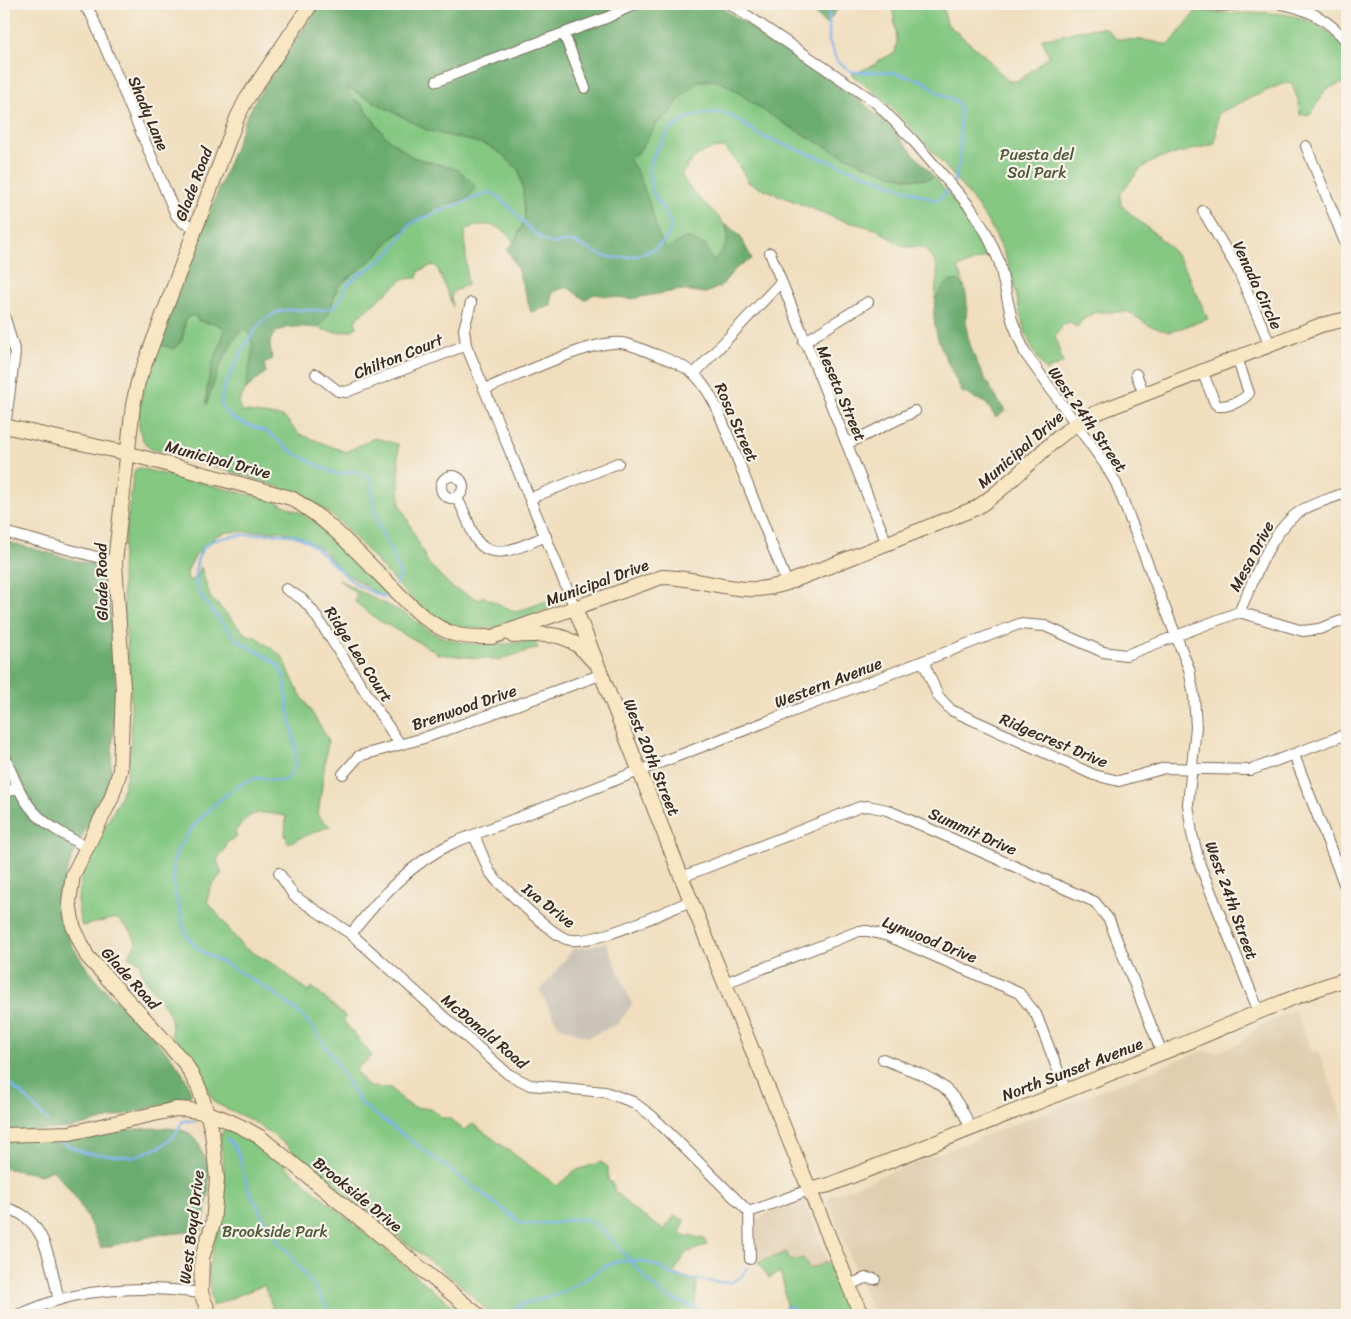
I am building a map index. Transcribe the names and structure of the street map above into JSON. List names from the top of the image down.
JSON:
{
  "streets": {
    "street": [
      "Shady Lane",
      "Glade Road",
      "Venada Circle",
      "Chilton Court",
      "Meseta Street",
      "West 24th Street",
      "Rosa Street",
      "Municipal Drive",
      "Mesa Drive",
      "Ridge Lea Court",
      "Western Avenue",
      "Brenwood Drive",
      "Ridgecrest Drive",
      "West 20th Street",
      "Summit Drive",
      "Iva Drive",
      "Lynwood Drive",
      "McDonald Road",
      "North Sunset Avenue",
      "Brookside Drive",
      "West Boyd Drive"
    ]
  },
  "crossings": [
    ["Shady Lane", "Glade Road"],
    ["Glade Road", "Municipal Drive"],
    ["Glade Road", "Brookside Drive"],
    ["Glade Road", "West Boyd Drive"],
    ["Venada Circle", "Municipal Drive"],
    ["Chilton Court", "West 20th Street"],
    ["Meseta Street", "Municipal Drive"],
    ["West 24th Street", "Municipal Drive"],
    ["West 24th Street", "Western Avenue"],
    ["West 24th Street", "Ridgecrest Drive"],
    ["West 24th Street", "North Sunset Avenue"],
    ["Rosa Street", "Municipal Drive"],
    ["Rosa Street", "West 20th Street"],
    ["Municipal Drive", "West 20th Street"],
    ["Mesa Drive", "Western Avenue"],
    ["Ridge Lea Court", "Brenwood Drive"],
    ["Western Avenue", "Ridgecrest Drive"],
    ["Western Avenue", "West 20th Street"],
    ["Western Avenue", "Iva Drive"],
    ["Western Avenue", "McDonald Road"],
    ["Brenwood Drive", "West 20th Street"],
    ["West 20th Street", "Summit Drive"],
    ["West 20th Street", "Iva Drive"],
    ["West 20th Street", "Lynwood Drive"],
    ["West 20th Street", "North Sunset Avenue"],
    ["Summit Drive", "North Sunset Avenue"],
    ["Lynwood Drive", "North Sunset Avenue"],
    ["Brookside Drive", "West Boyd Drive"]
  ],
  "parks": ["Puesta del Sol Park", "Brookside Park"]
}
